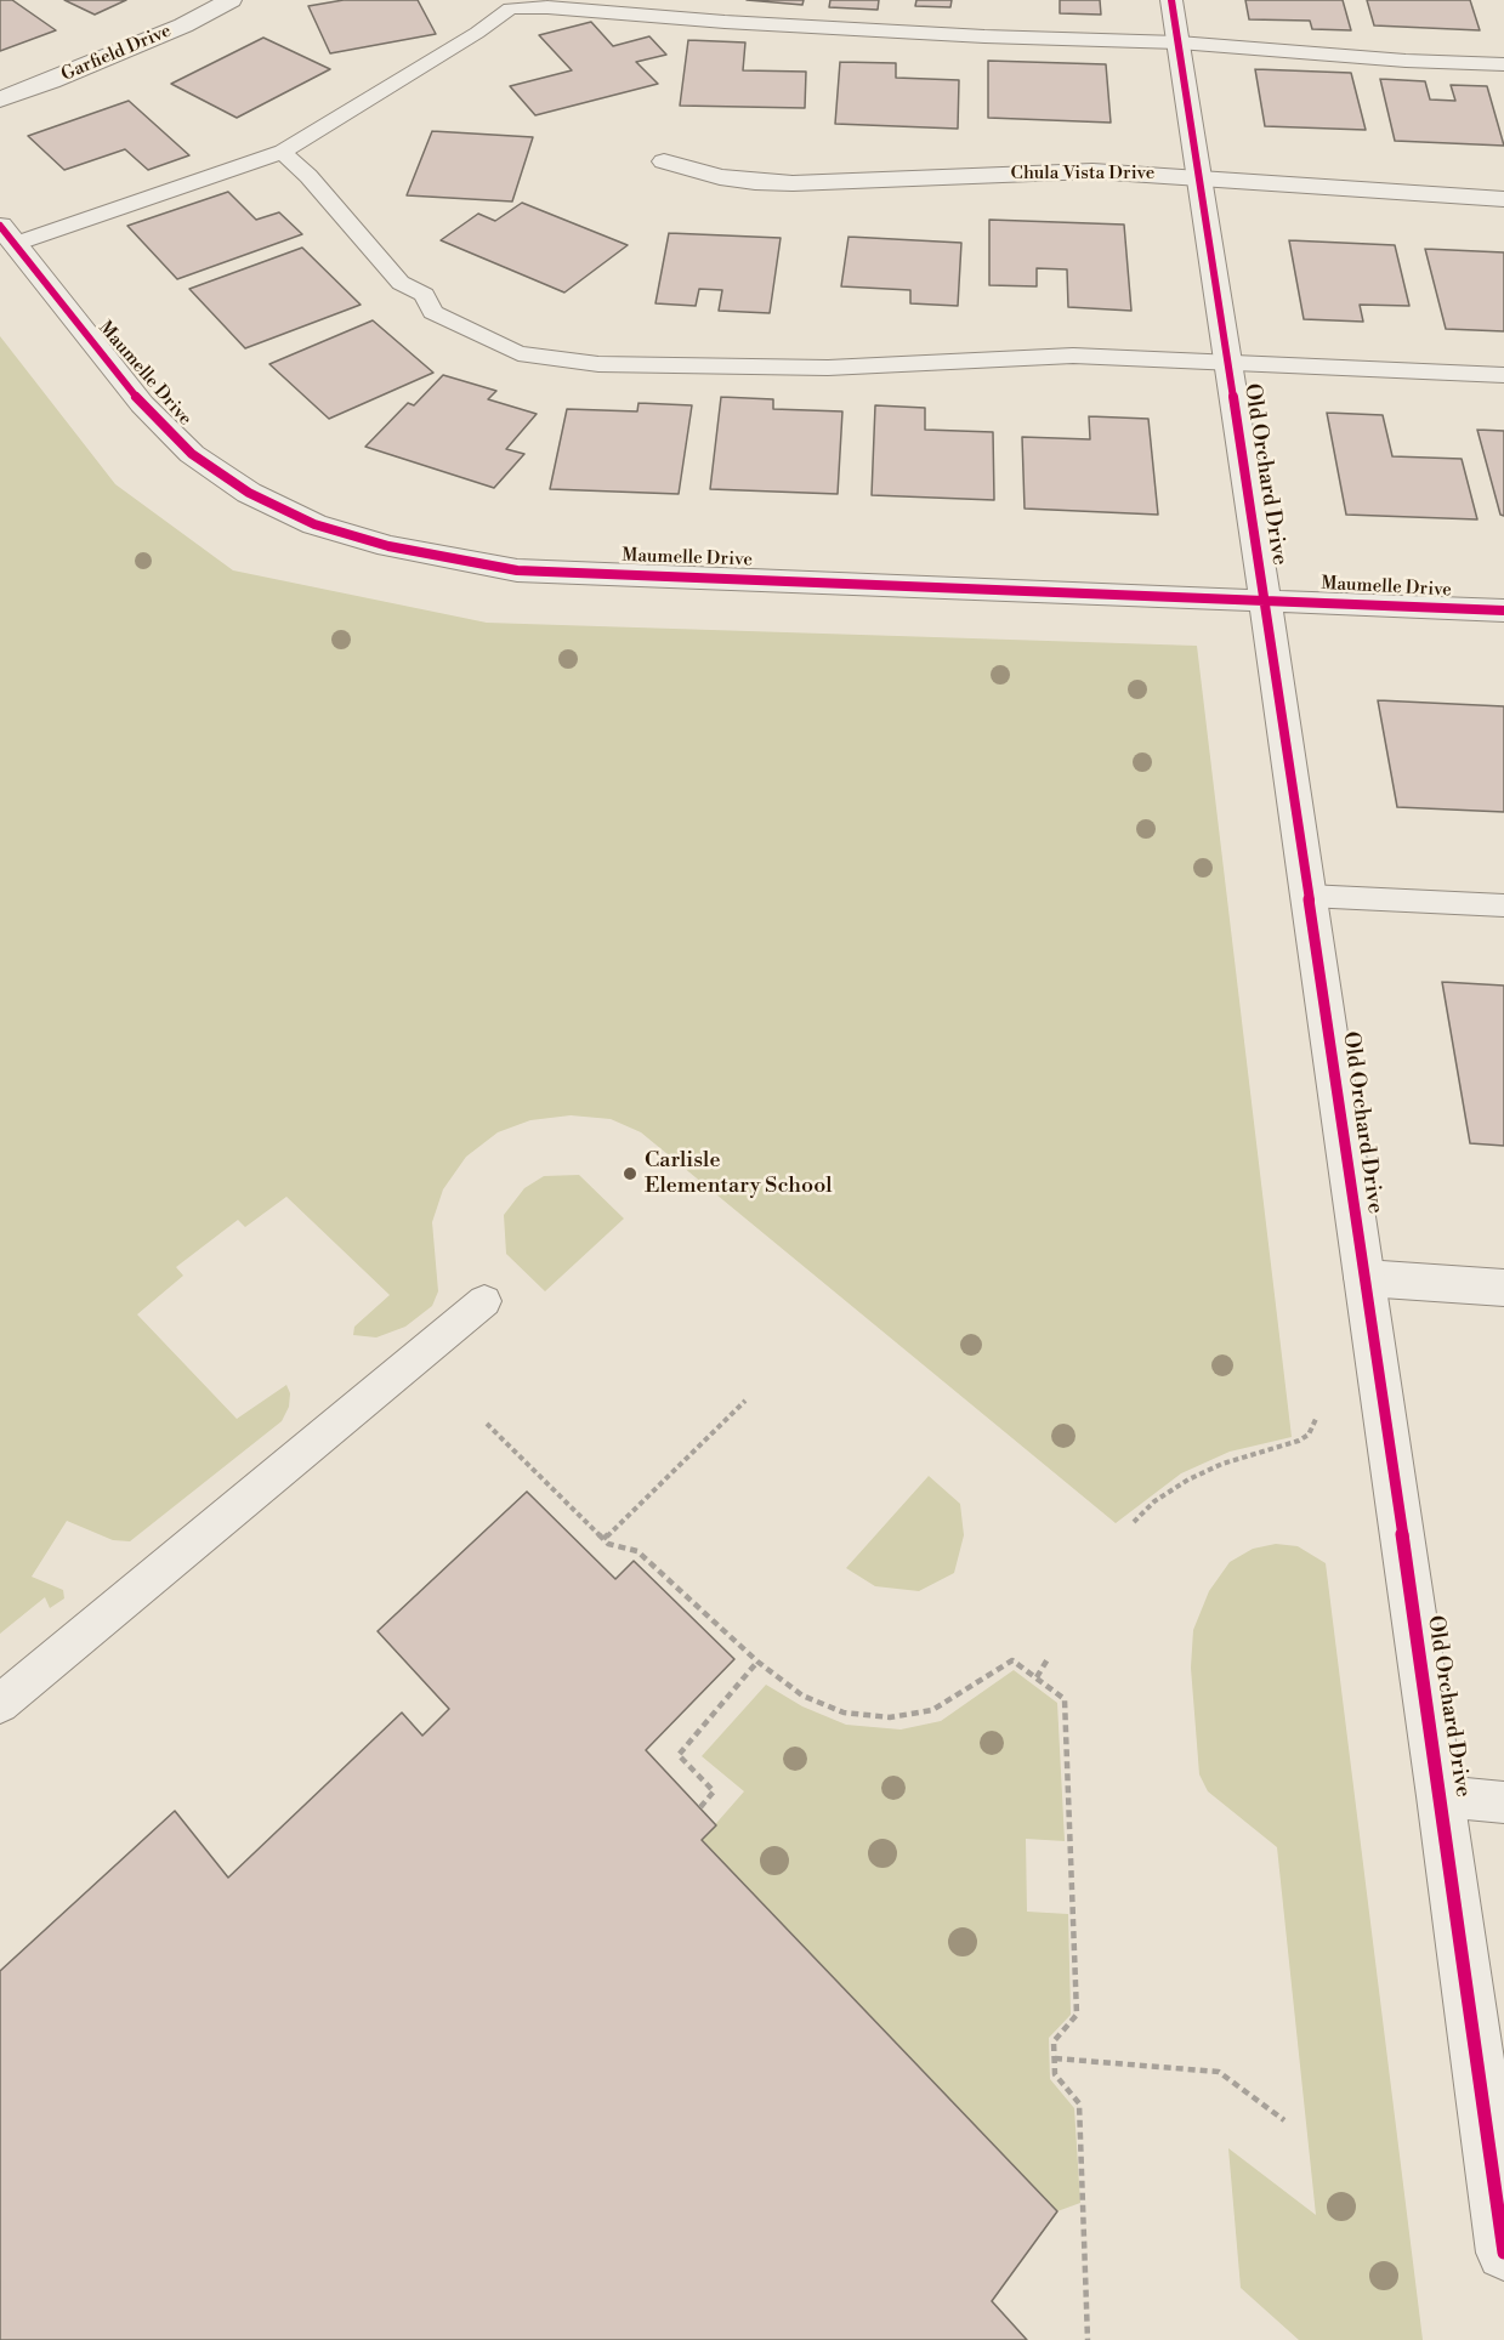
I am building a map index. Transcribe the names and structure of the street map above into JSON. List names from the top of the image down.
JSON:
{
  "streets": {
    "street": [
      "Garfield Drive",
      "Chula Vista Drive",
      "Maumelle Drive",
      "Old Orchard Drive"
    ]
  },
  "crossings": [
    ["Chula Vista Drive", "Old Orchard Drive"],
    ["Maumelle Drive", "Old Orchard Drive"]
  ],
  "places": ["Carlisle Elementary School"]
}
